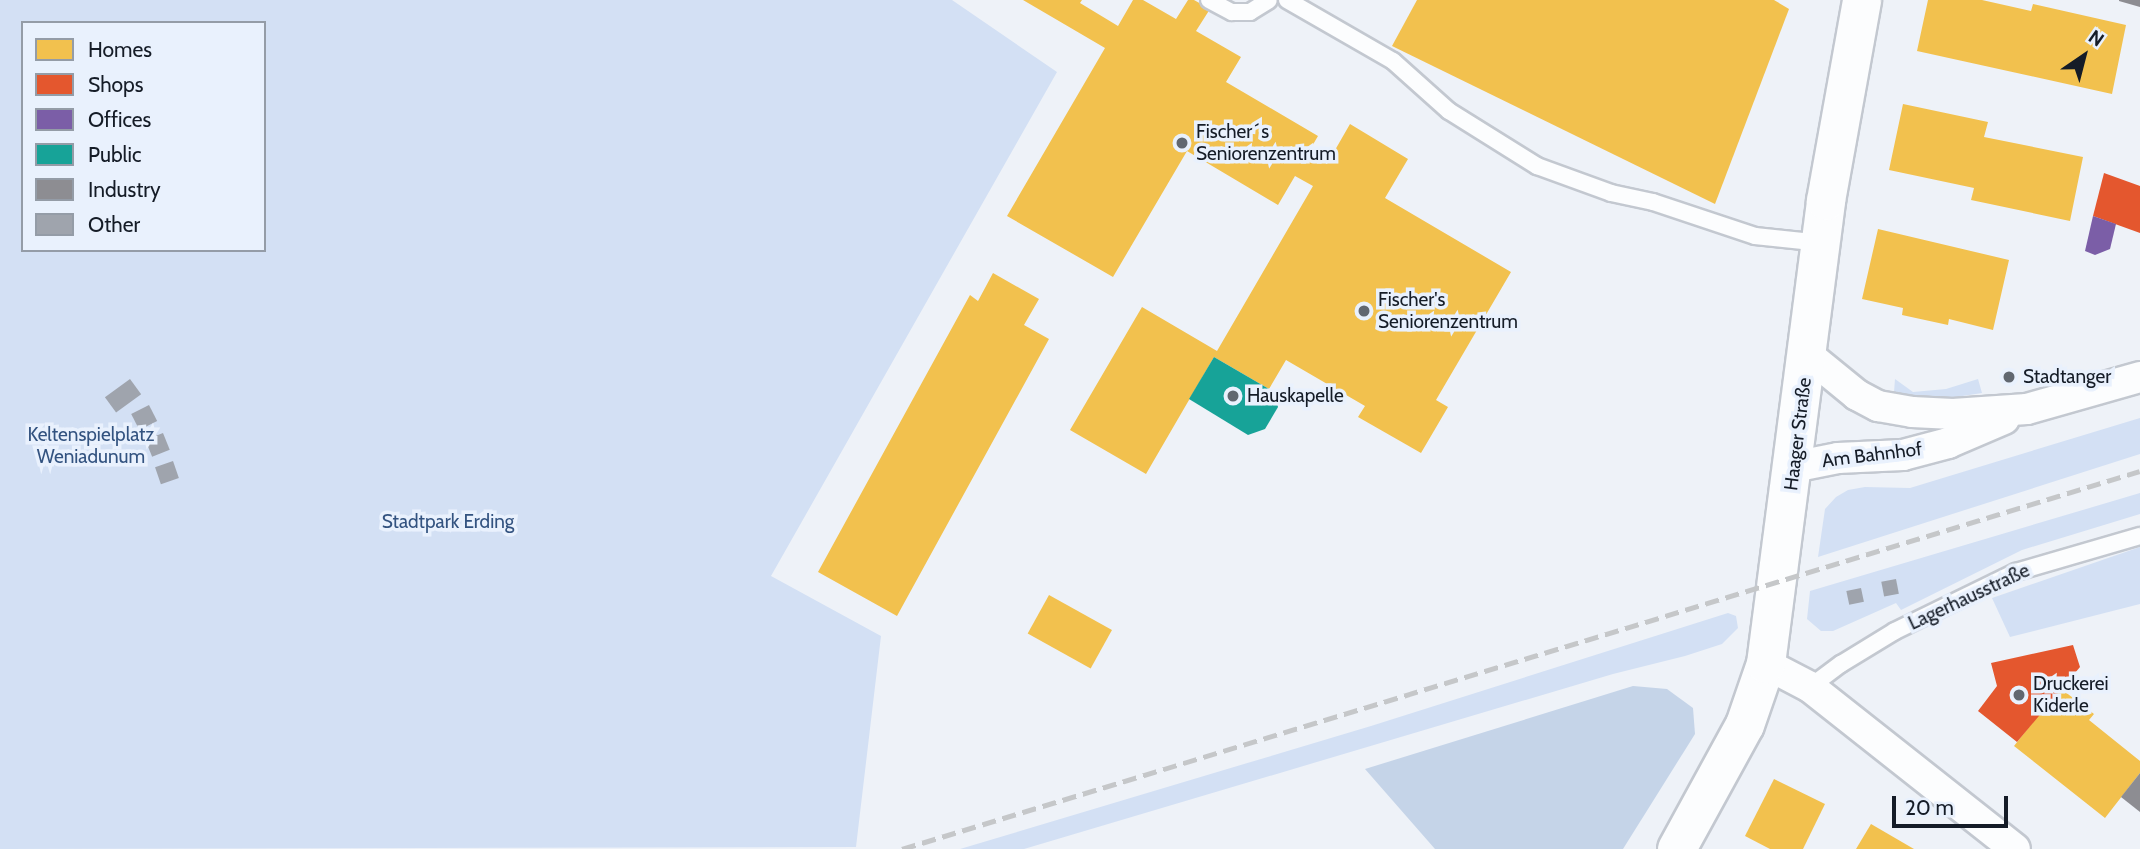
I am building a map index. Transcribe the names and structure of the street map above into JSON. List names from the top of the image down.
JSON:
{
  "streets": {
    "street": ["Haager Straße", "Am Bahnhof"],
    "lane": ["Lagerhausstraße"]
  },
  "crossings": [
    ["Haager Straße", "Am Bahnhof"]
  ],
  "parks": ["Keltenspielplatz Weniadunum", "Stadtpark Erding"],
  "places": [
    "Fischer´s Seniorenzentrum",
    "Fischer's Seniorenzentrum",
    "Stadtanger",
    "Hauskapelle",
    "Druckerei Kiderle"
  ],
  "legend": [
    "Homes",
    "Shops",
    "Offices",
    "Public",
    "Industry",
    "Other"
  ],
  "scale_bar": "20 m",
  "north": "top right"
}
